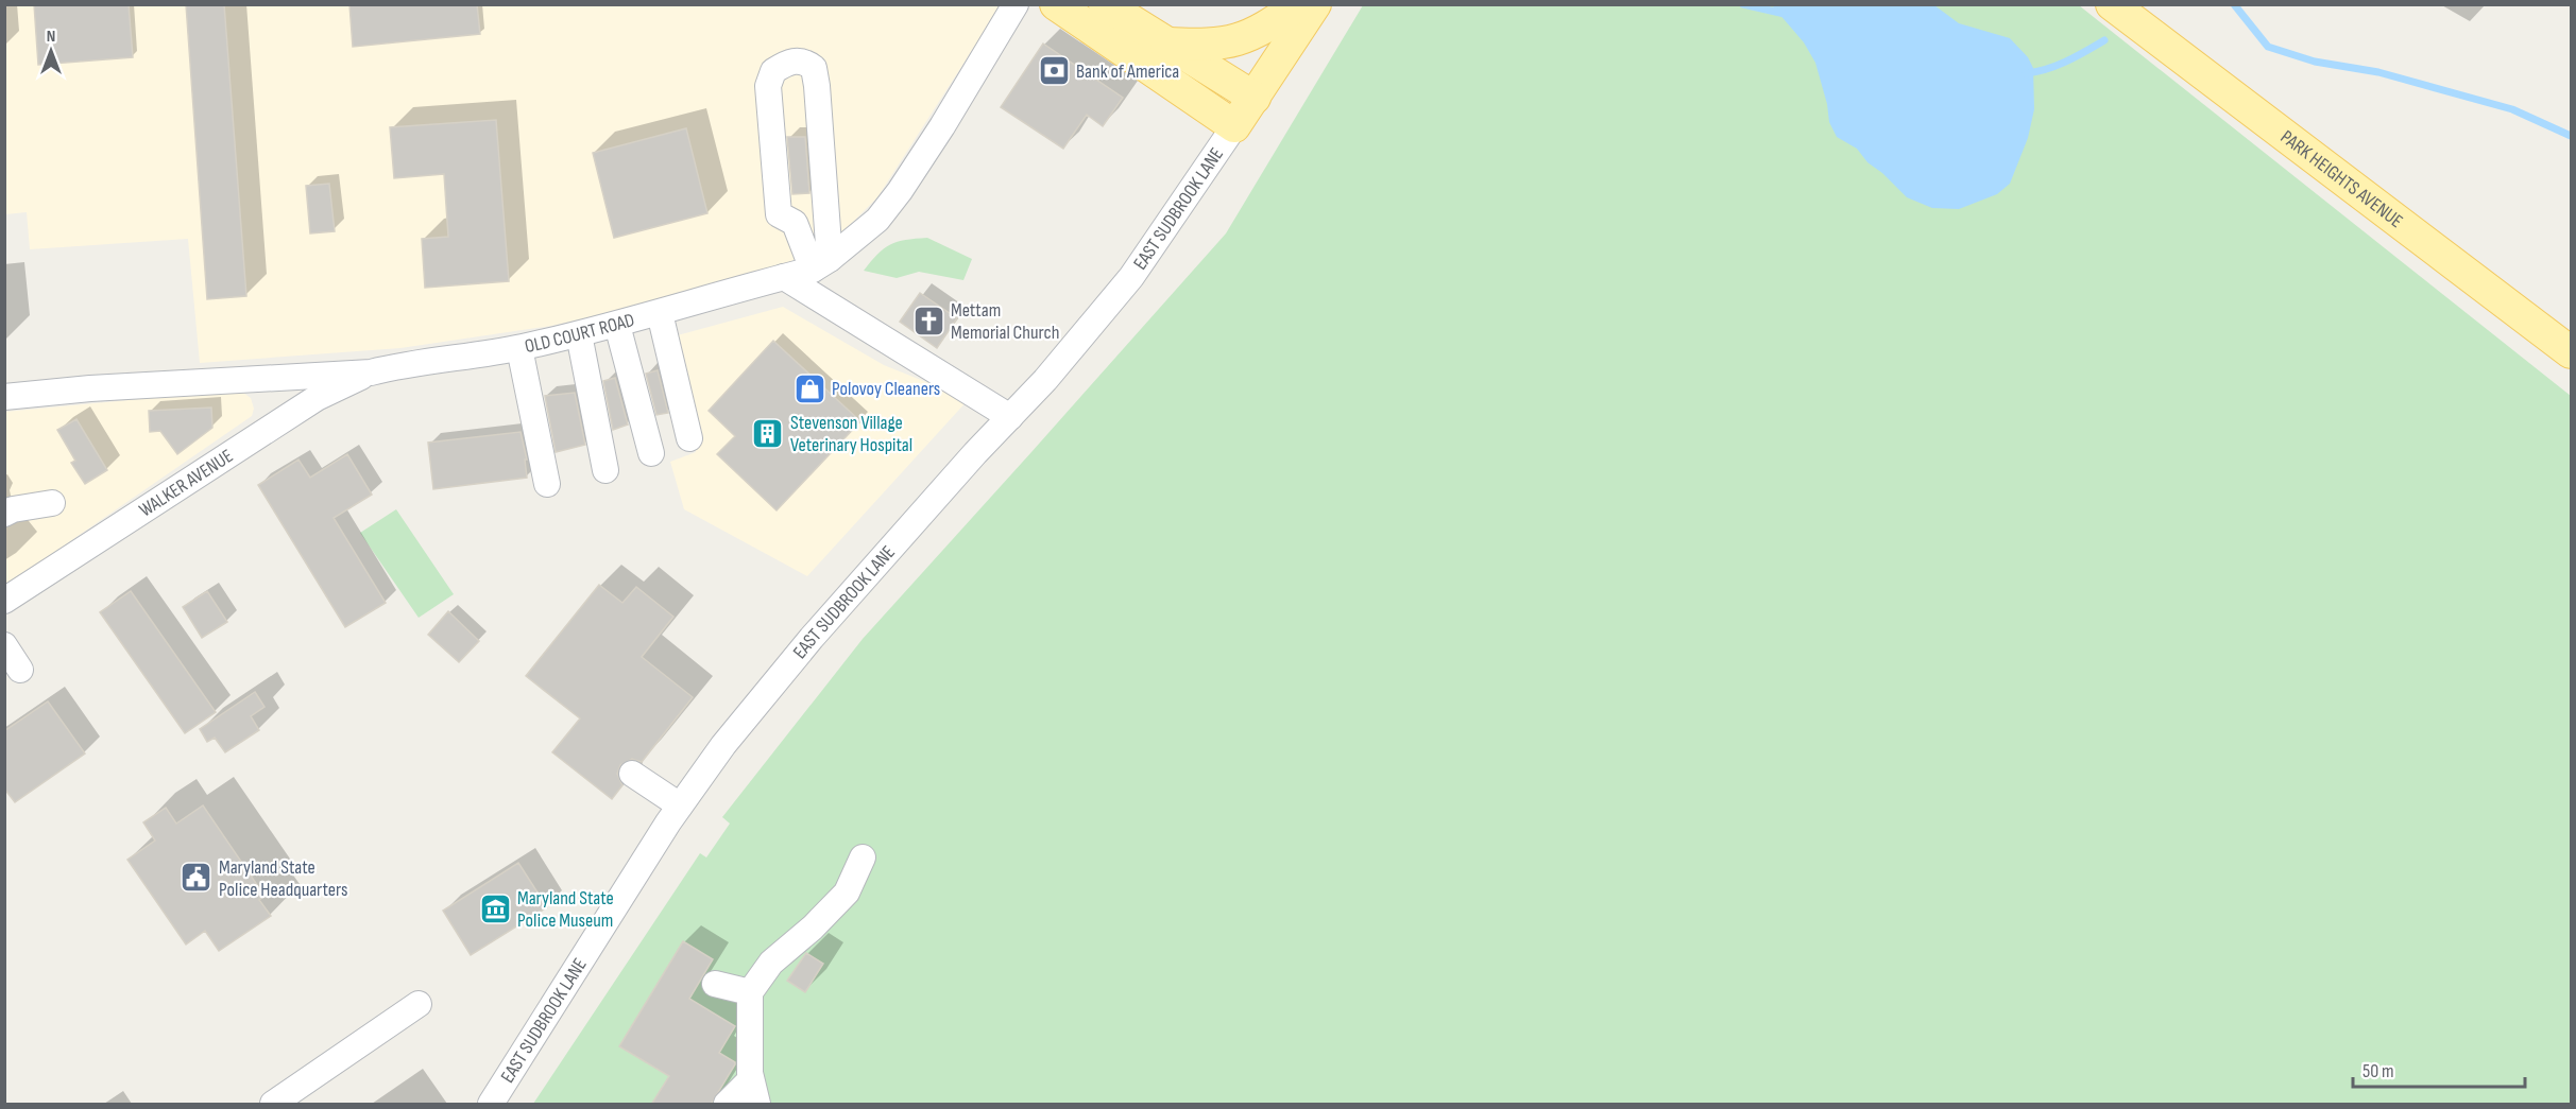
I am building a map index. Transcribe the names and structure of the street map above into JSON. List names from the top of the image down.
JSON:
{
  "streets": {
    "main road": ["PARK HEIGHTS AVENUE"],
    "street": ["EAST SUDBROOK LANE", "OLD COURT ROAD", "WALKER AVENUE"]
  },
  "crossings": [
    ["OLD COURT ROAD", "WALKER AVENUE"]
  ],
  "places": {
    "bank": ["Bank of America"],
    "church": ["Mettam Memorial Church"],
    "shop": ["Polovoy Cleaners"],
    "building": ["Stevenson Village Veterinary Hospital"],
    "public building": ["Maryland State Police Headquarters"],
    "museum": ["Maryland State Police Museum"]
  },
  "scale_bar": "50 m",
  "north": "top"
}
